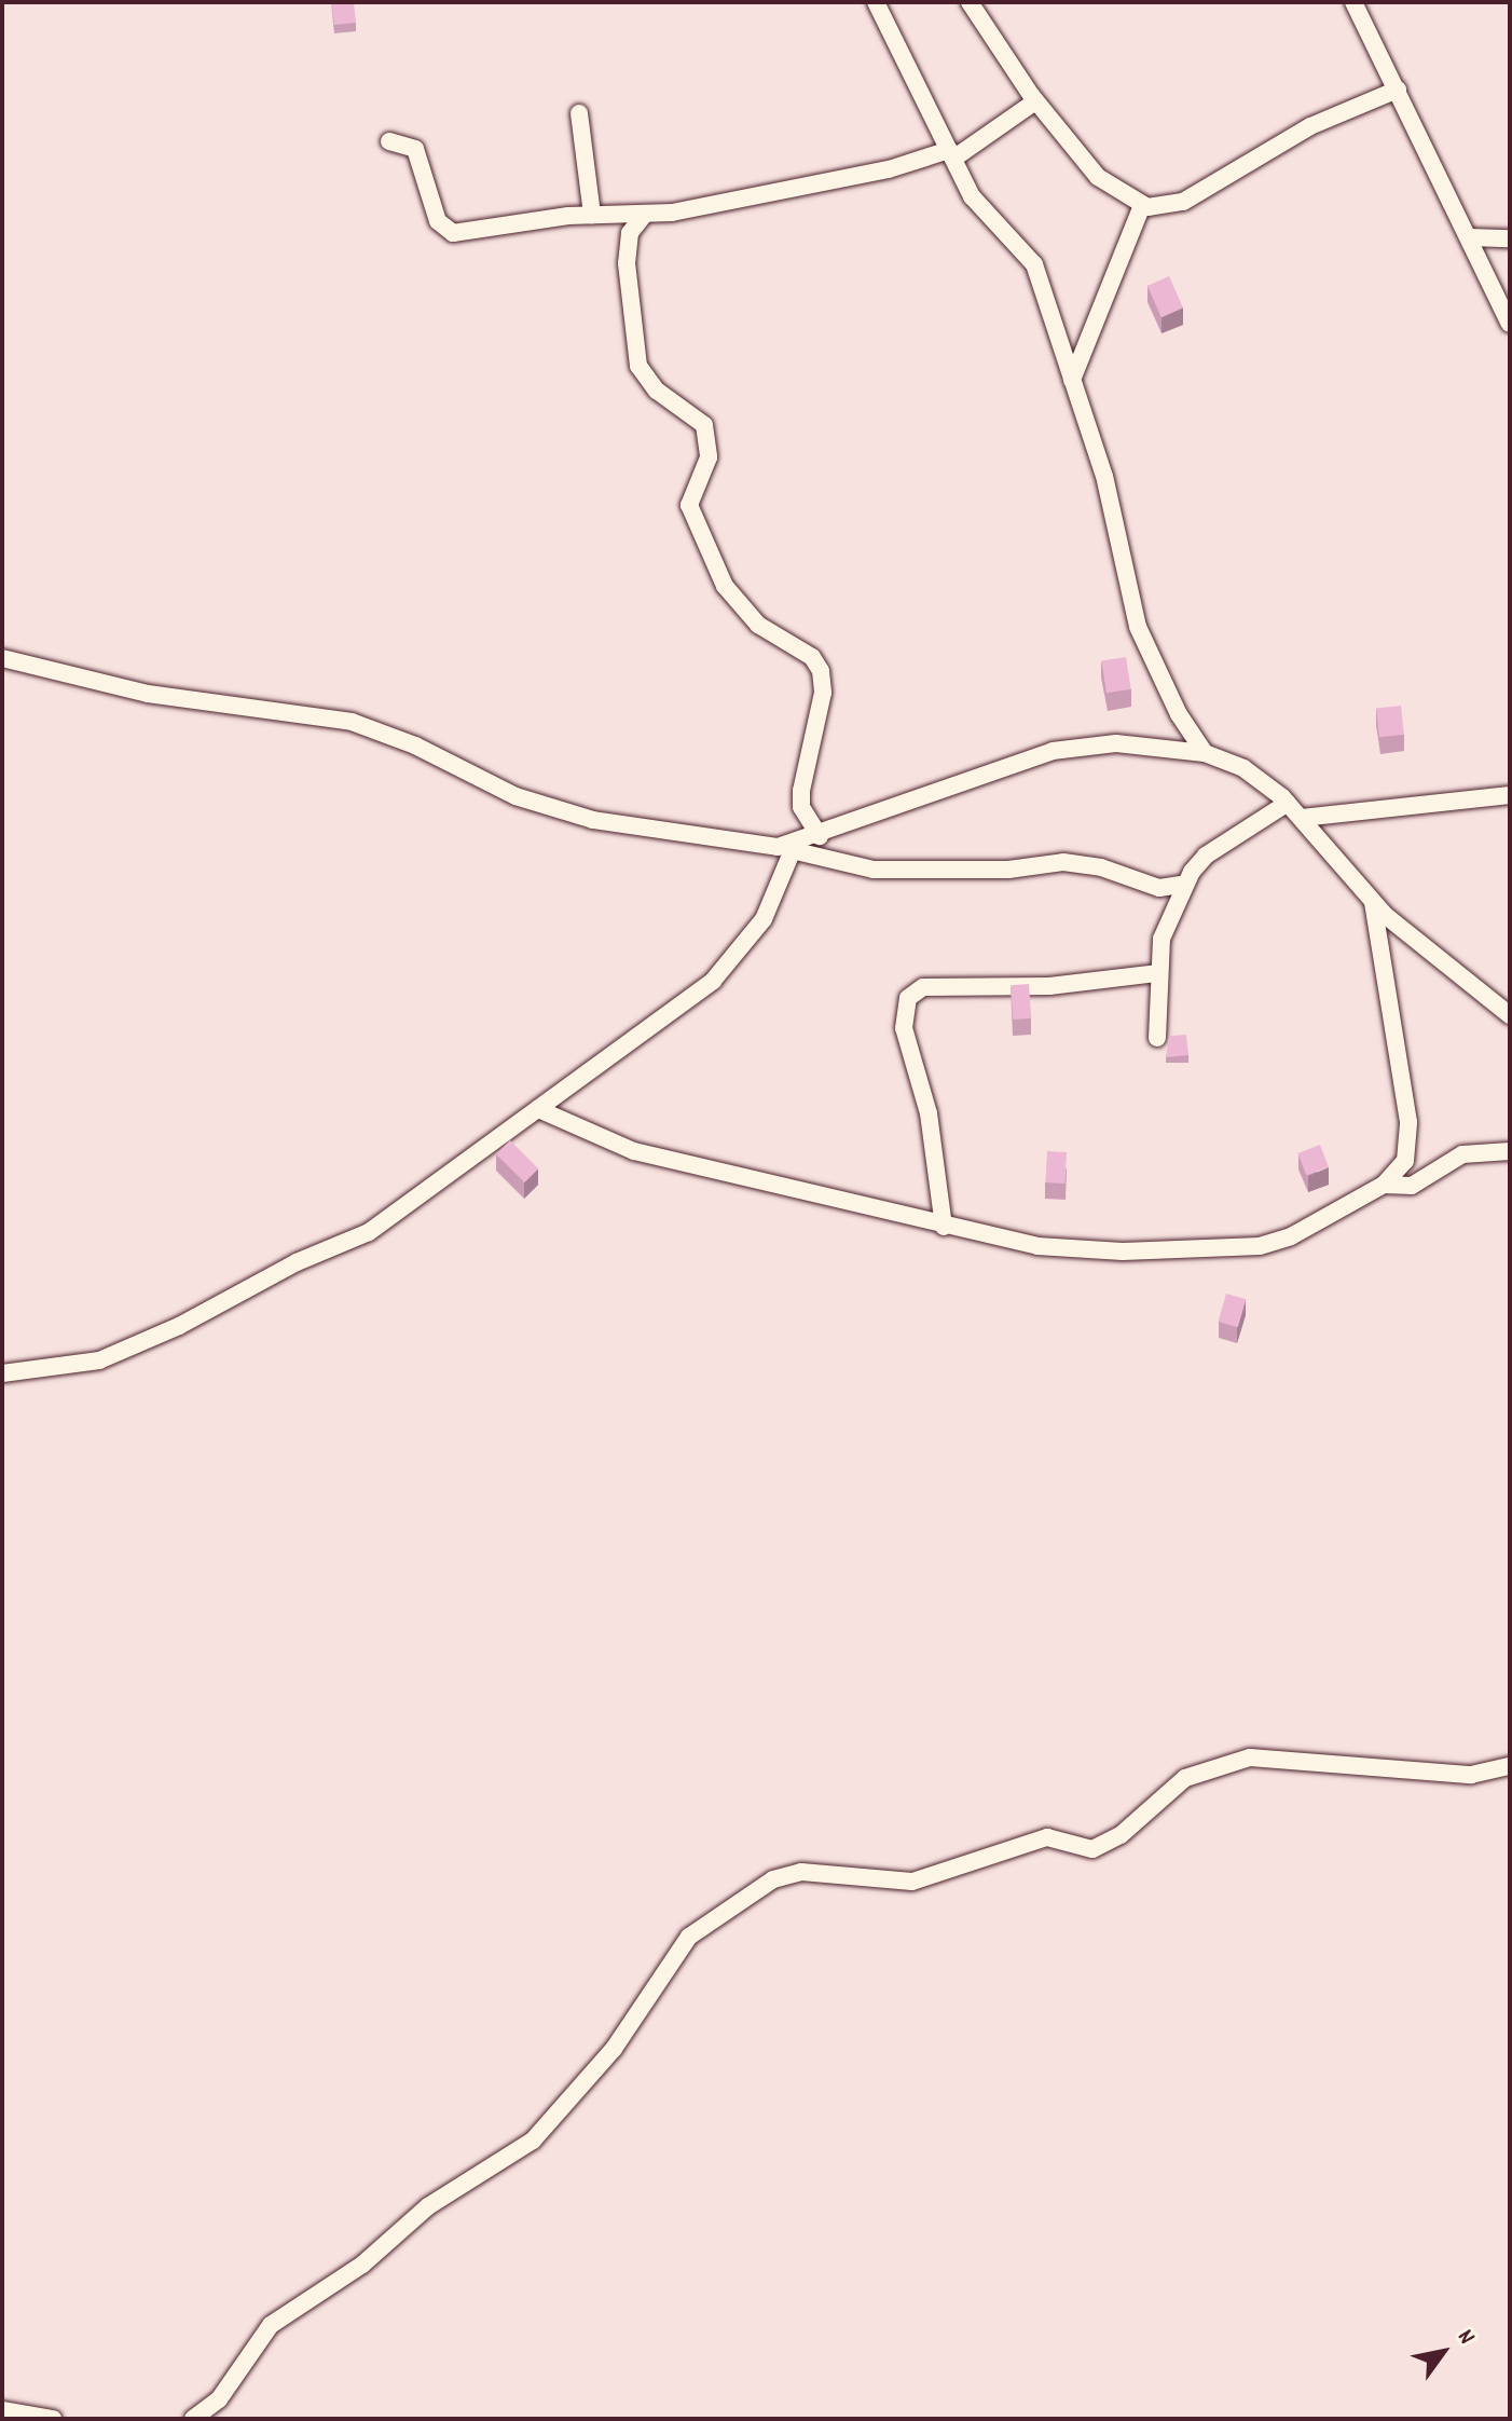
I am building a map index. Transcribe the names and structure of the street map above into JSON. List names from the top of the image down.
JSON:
{
  "north": "top right"
}
